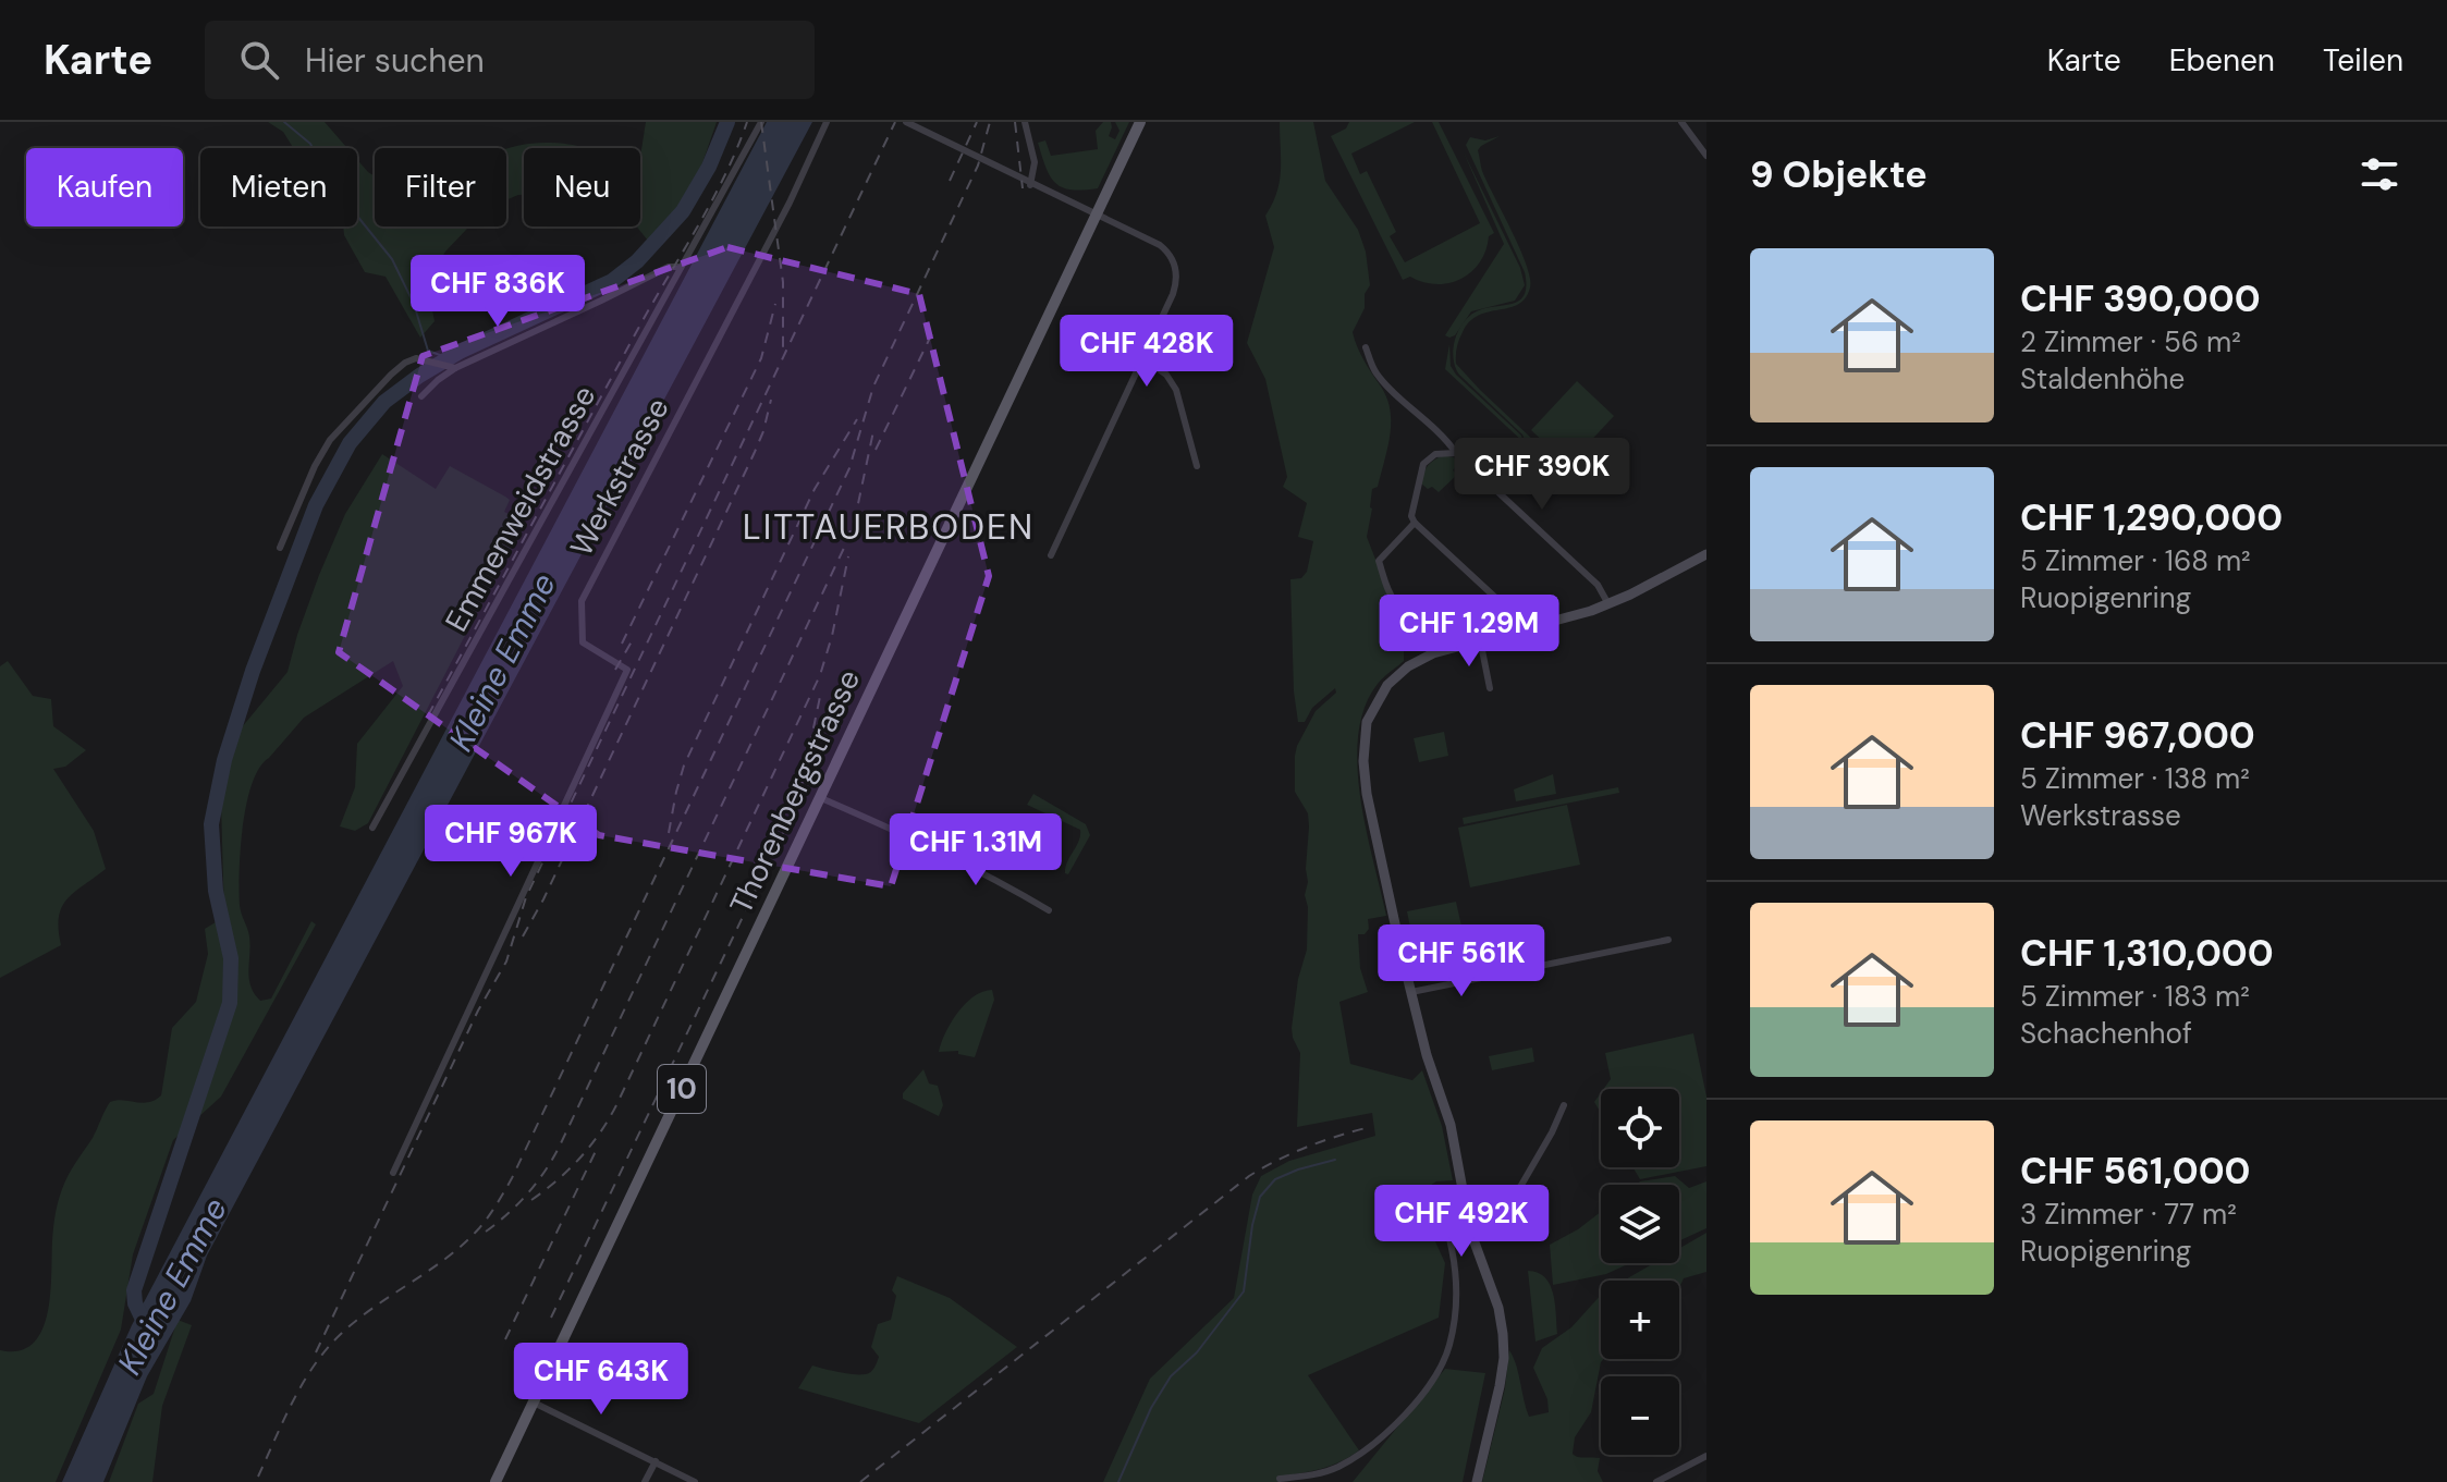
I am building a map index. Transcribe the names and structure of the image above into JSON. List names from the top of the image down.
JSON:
{
  "streets": {
    "main road": ["Thorenbergstrasse", "10"],
    "street": ["Werkstrasse", "Emmenweidstrasse"]
  },
  "districts": ["LITTAUERBODEN"],
  "water": ["Kleine Emme"],
  "page": {
    "header": "Karte",
    "search": "Hier suchen",
    "nav": ["Karte", "Ebenen", "Teilen"],
    "heading": "9 Objekte",
    "chip": [
      "Kaufen",
      "Mieten",
      "Filter",
      "Neu"
    ],
    "list": [
      {
        "name": "CHF 390,000",
        "note": "2 Zimmer · 56 m² · Staldenhöhe"
      },
      {
        "name": "CHF 1,290,000",
        "note": "5 Zimmer · 168 m² · Ruopigenring"
      },
      {
        "name": "CHF 967,000",
        "note": "5 Zimmer · 138 m² · Werkstrasse"
      },
      {
        "name": "CHF 1,310,000",
        "note": "5 Zimmer · 183 m² · Schachenhof"
      },
      {
        "name": "CHF 561,000",
        "note": "3 Zimmer · 77 m² · Ruopigenring"
      }
    ],
    "price": [
      "CHF 836K",
      "CHF 428K",
      "CHF 390K",
      "CHF 1.29M",
      "CHF 967K",
      "CHF 1.31M",
      "CHF 561K",
      "CHF 492K",
      "CHF 643K"
    ],
    "map_buttons": ["+", "−"]
  }
}
